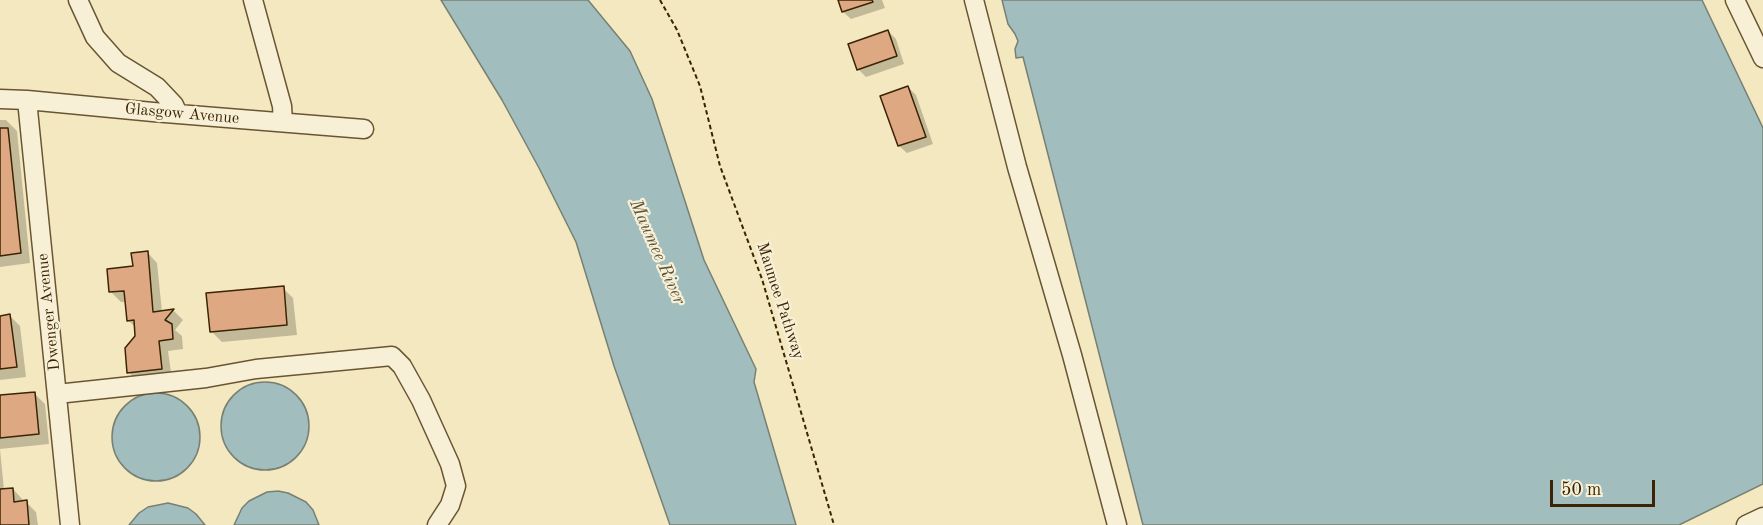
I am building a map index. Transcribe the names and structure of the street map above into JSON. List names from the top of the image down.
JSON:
{
  "streets": {
    "street": ["Glasgow Avenue", "Dwenger Avenue"],
    "path": ["Maumee Pathway"]
  },
  "crossings": [
    ["Glasgow Avenue", "Dwenger Avenue"]
  ],
  "water": ["Maumee River"],
  "scale_bar": "50 m"
}
